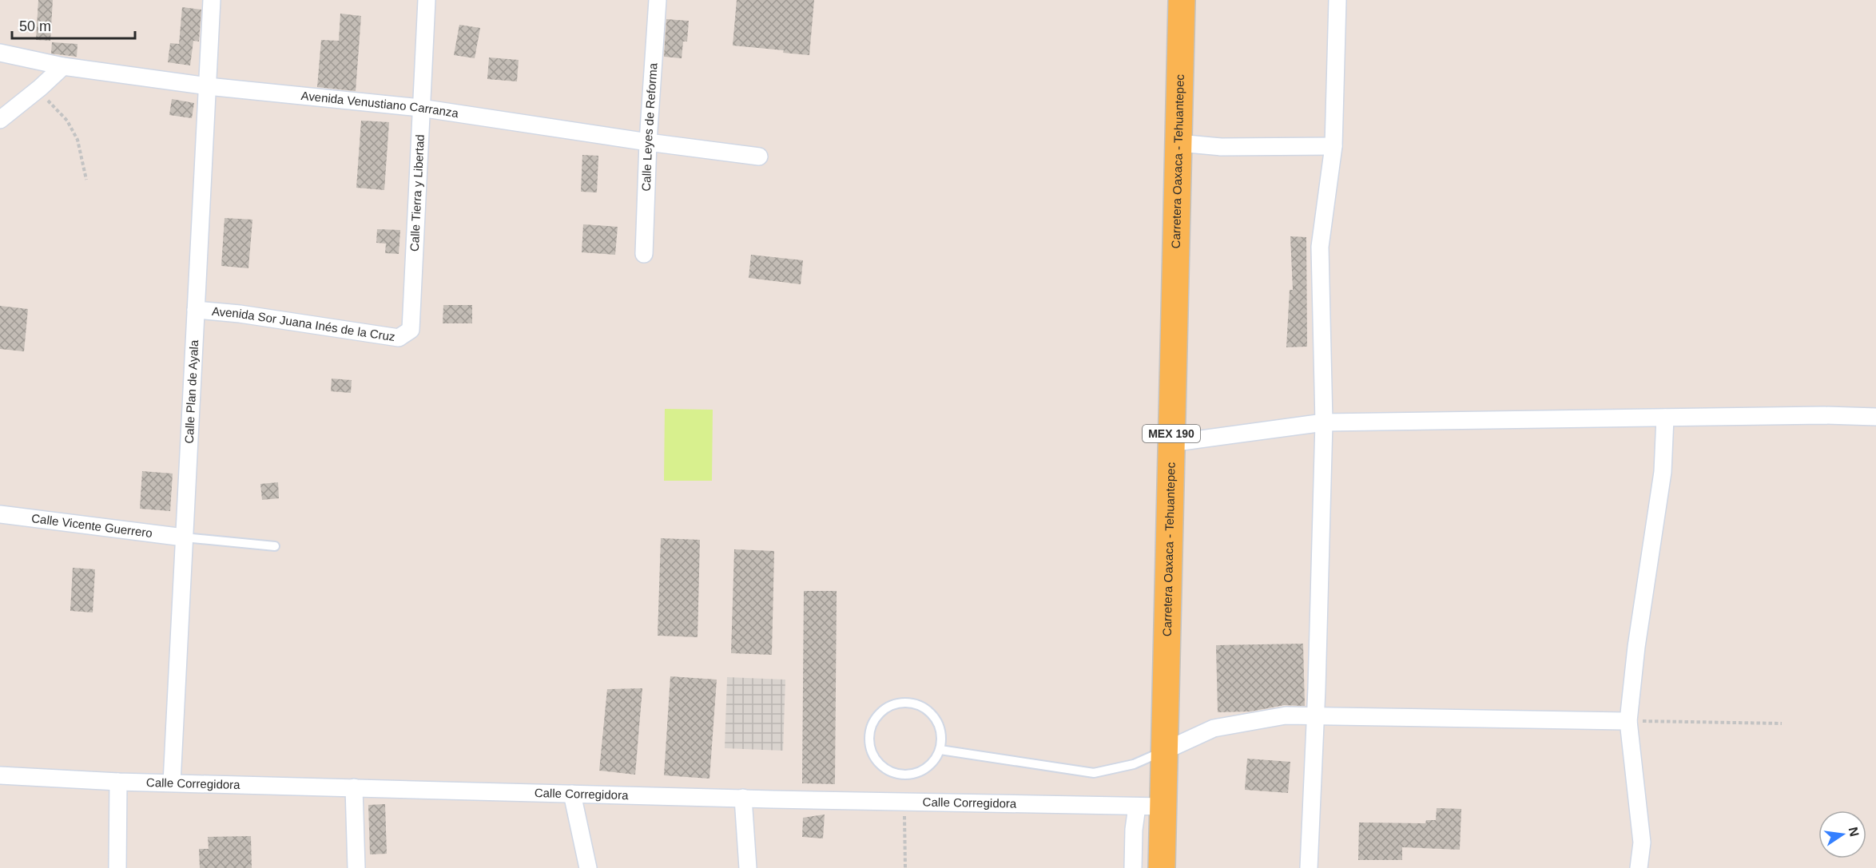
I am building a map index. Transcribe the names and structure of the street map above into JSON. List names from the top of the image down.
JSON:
{
  "streets": {
    "main road": ["Carretera Oaxaca - Tehuantepec", "MEX 190"],
    "street": [
      "Avenida Venustiano Carranza",
      "Calle Leyes de Reforma",
      "Calle Tierra y Libertad",
      "Avenida Sor Juana Inés de la Cruz",
      "Calle Plan de Ayala",
      "Calle Vicente Guerrero",
      "Calle Corregidora"
    ]
  },
  "crossings": [
    ["Avenida Venustiano Carranza", "Calle Leyes de Reforma"],
    ["Avenida Venustiano Carranza", "Calle Tierra y Libertad"],
    ["Avenida Venustiano Carranza", "Calle Plan de Ayala"],
    ["Carretera Oaxaca - Tehuantepec", "Calle Corregidora"],
    ["Calle Tierra y Libertad", "Avenida Sor Juana Inés de la Cruz"],
    ["Avenida Sor Juana Inés de la Cruz", "Calle Plan de Ayala"],
    ["Calle Plan de Ayala", "Calle Vicente Guerrero"],
    ["Calle Plan de Ayala", "Calle Corregidora"]
  ],
  "scale_bar": "50 m",
  "north": "right"
}
